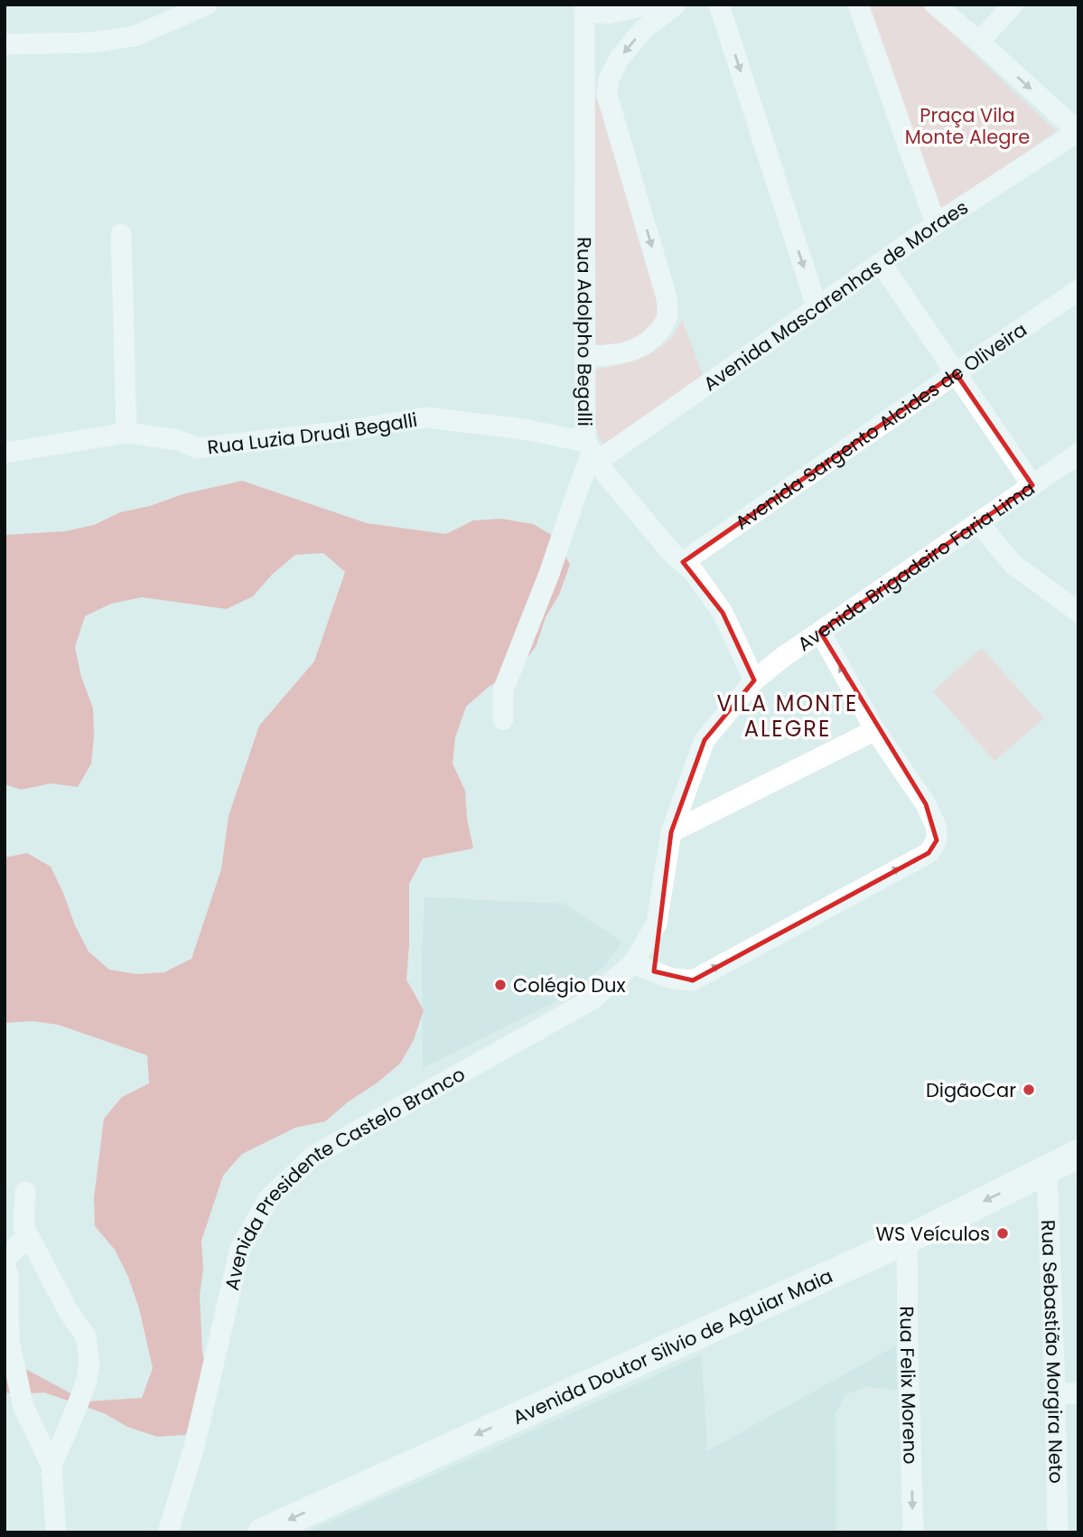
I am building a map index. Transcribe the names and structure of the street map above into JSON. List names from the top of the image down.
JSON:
{
  "streets": {
    "main road": ["Avenida Doutor Silvio de Aguiar Maia"],
    "street": [
      "Avenida Mascarenhas de Moraes",
      "Rua Adolpho Begalli",
      "Avenida Sargento Alcides de Oliveira",
      "Rua Luzia Drudi Begalli",
      "Avenida Brigadeiro Faria Lima",
      "Avenida Presidente Castelo Branco",
      "Rua Sebastião Morgira Neto",
      "Rua Felix Moreno"
    ]
  },
  "crossings": [
    ["Avenida Mascarenhas de Moraes", "Rua Adolpho Begalli"],
    ["Avenida Mascarenhas de Moraes", "Rua Luzia Drudi Begalli"],
    ["Rua Adolpho Begalli", "Rua Luzia Drudi Begalli"],
    ["Avenida Brigadeiro Faria Lima", "Avenida Presidente Castelo Branco"],
    ["Avenida Doutor Silvio de Aguiar Maia", "Rua Sebastião Morgira Neto"],
    ["Avenida Doutor Silvio de Aguiar Maia", "Rua Felix Moreno"]
  ],
  "one_way": ["Avenida Doutor Silvio de Aguiar Maia", "Rua Felix Moreno"],
  "districts": ["VILA MONTE ALEGRE"],
  "parks": ["Praça Vila Monte Alegre"],
  "places": ["Colégio Dux", "DigãoCar", "WS Veículos"]
}
